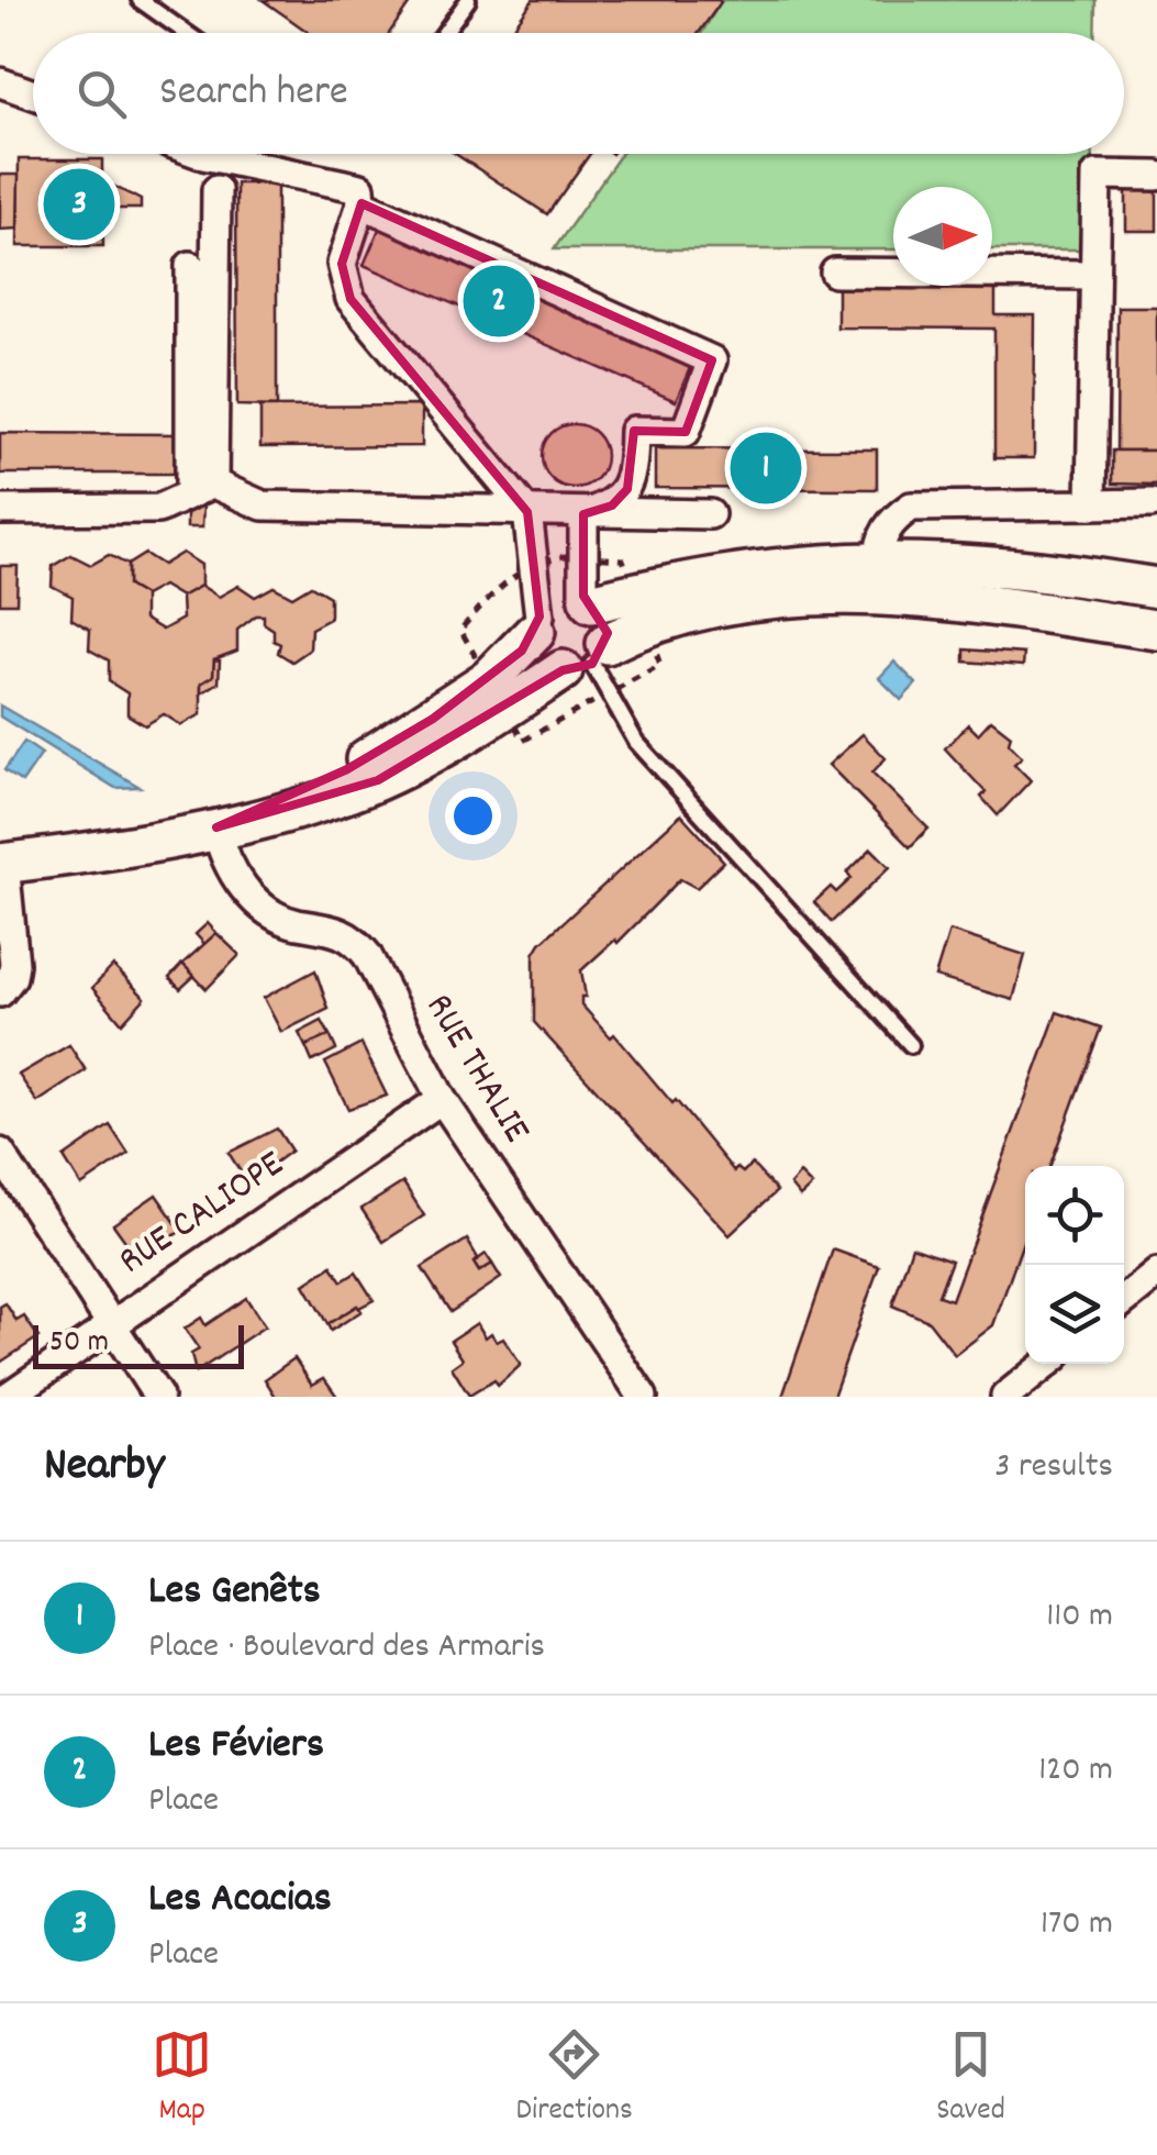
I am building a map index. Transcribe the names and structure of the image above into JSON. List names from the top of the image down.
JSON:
{
  "streets": {
    "street": ["RUE THALIE", "RUE CALIOPE"]
  },
  "crossings": [
    ["RUE THALIE", "RUE CALIOPE"]
  ],
  "scale_bar": "50 m",
  "north": "right",
  "page": {
    "search": "Search here",
    "pins": ["3", "2", "1"],
    "scale": "50 m",
    "heading": ["Nearby", "3 results"],
    "list": [
      {
        "mark": "1",
        "name": "Les Genêts",
        "note": "Place · Boulevard des Armaris",
        "value": "110 m"
      },
      {
        "mark": "2",
        "name": "Les Féviers",
        "note": "Place",
        "value": "120 m"
      },
      {
        "mark": "3",
        "name": "Les Acacias",
        "note": "Place",
        "value": "170 m"
      }
    ],
    "nav": ["Map", "Directions", "Saved"]
  }
}
